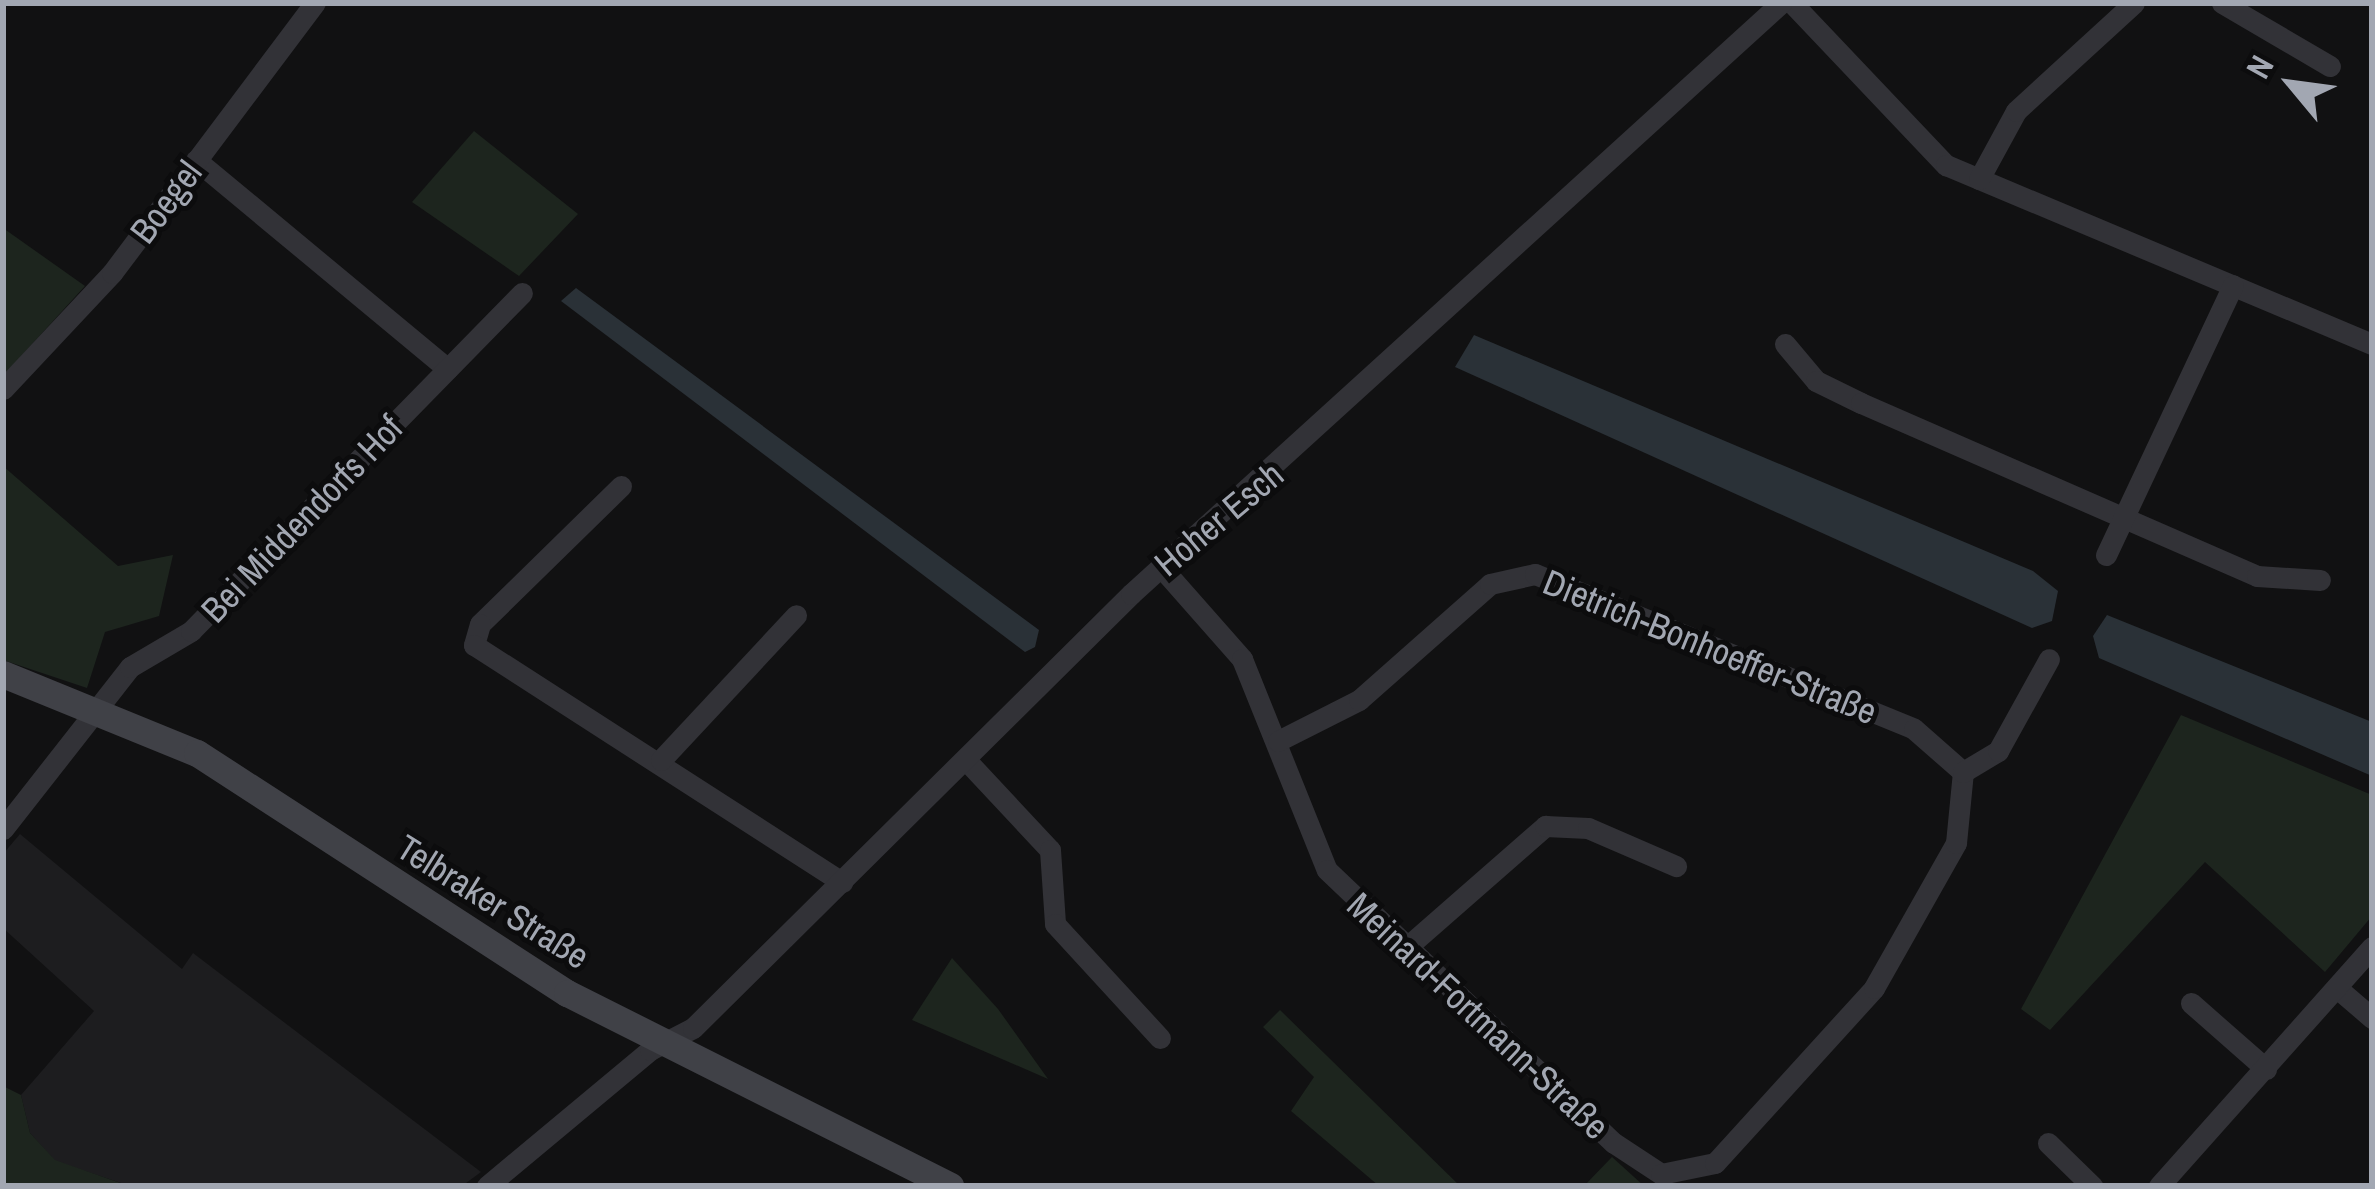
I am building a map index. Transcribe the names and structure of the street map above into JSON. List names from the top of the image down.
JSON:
{
  "streets": {
    "street": [
      "Boegel",
      "Bei Middendorfs Hof",
      "Hoher Esch",
      "Dietrich-Bonhoeffer-Straße",
      "Telbraker Straße",
      "Meinard-Fortmann-Straße"
    ]
  },
  "crossings": [
    ["Bei Middendorfs Hof", "Telbraker Straße"],
    ["Hoher Esch", "Telbraker Straße"],
    ["Hoher Esch", "Meinard-Fortmann-Straße"],
    ["Dietrich-Bonhoeffer-Straße", "Meinard-Fortmann-Straße"]
  ],
  "north": "top left"
}
